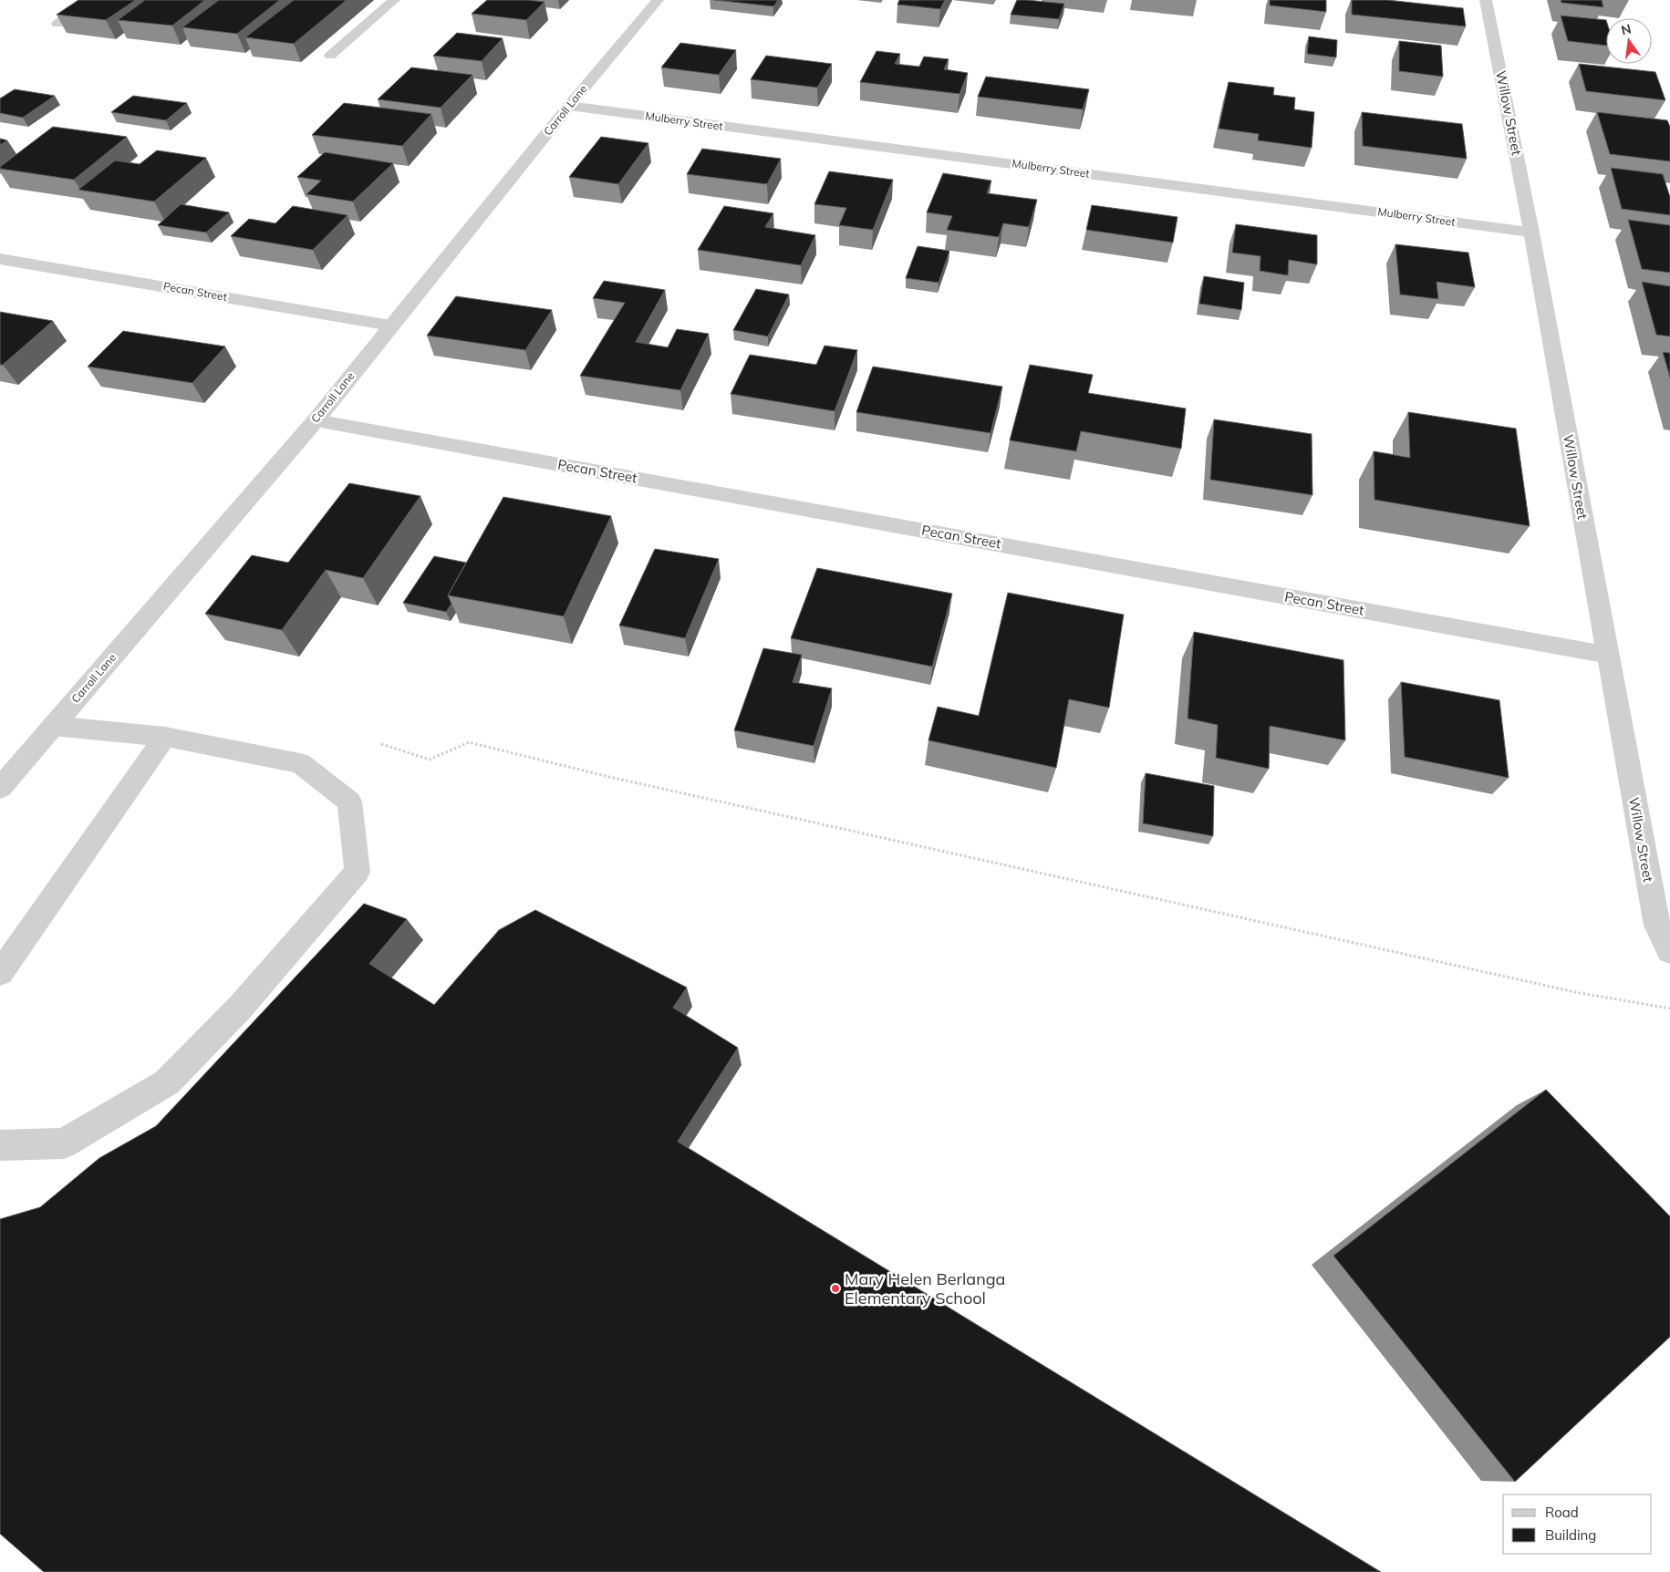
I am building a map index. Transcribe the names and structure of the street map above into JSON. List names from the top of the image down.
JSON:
{
  "streets": {
    "street": [
      "Carroll Lane",
      "Willow Street",
      "Mulberry Street",
      "Pecan Street"
    ]
  },
  "crossings": [
    ["Carroll Lane", "Mulberry Street"],
    ["Carroll Lane", "Pecan Street"],
    ["Willow Street", "Mulberry Street"],
    ["Willow Street", "Pecan Street"]
  ],
  "places": ["Mary Helen Berlanga Elementary School"],
  "legend": ["Road", "Building"],
  "north": "top"
}
